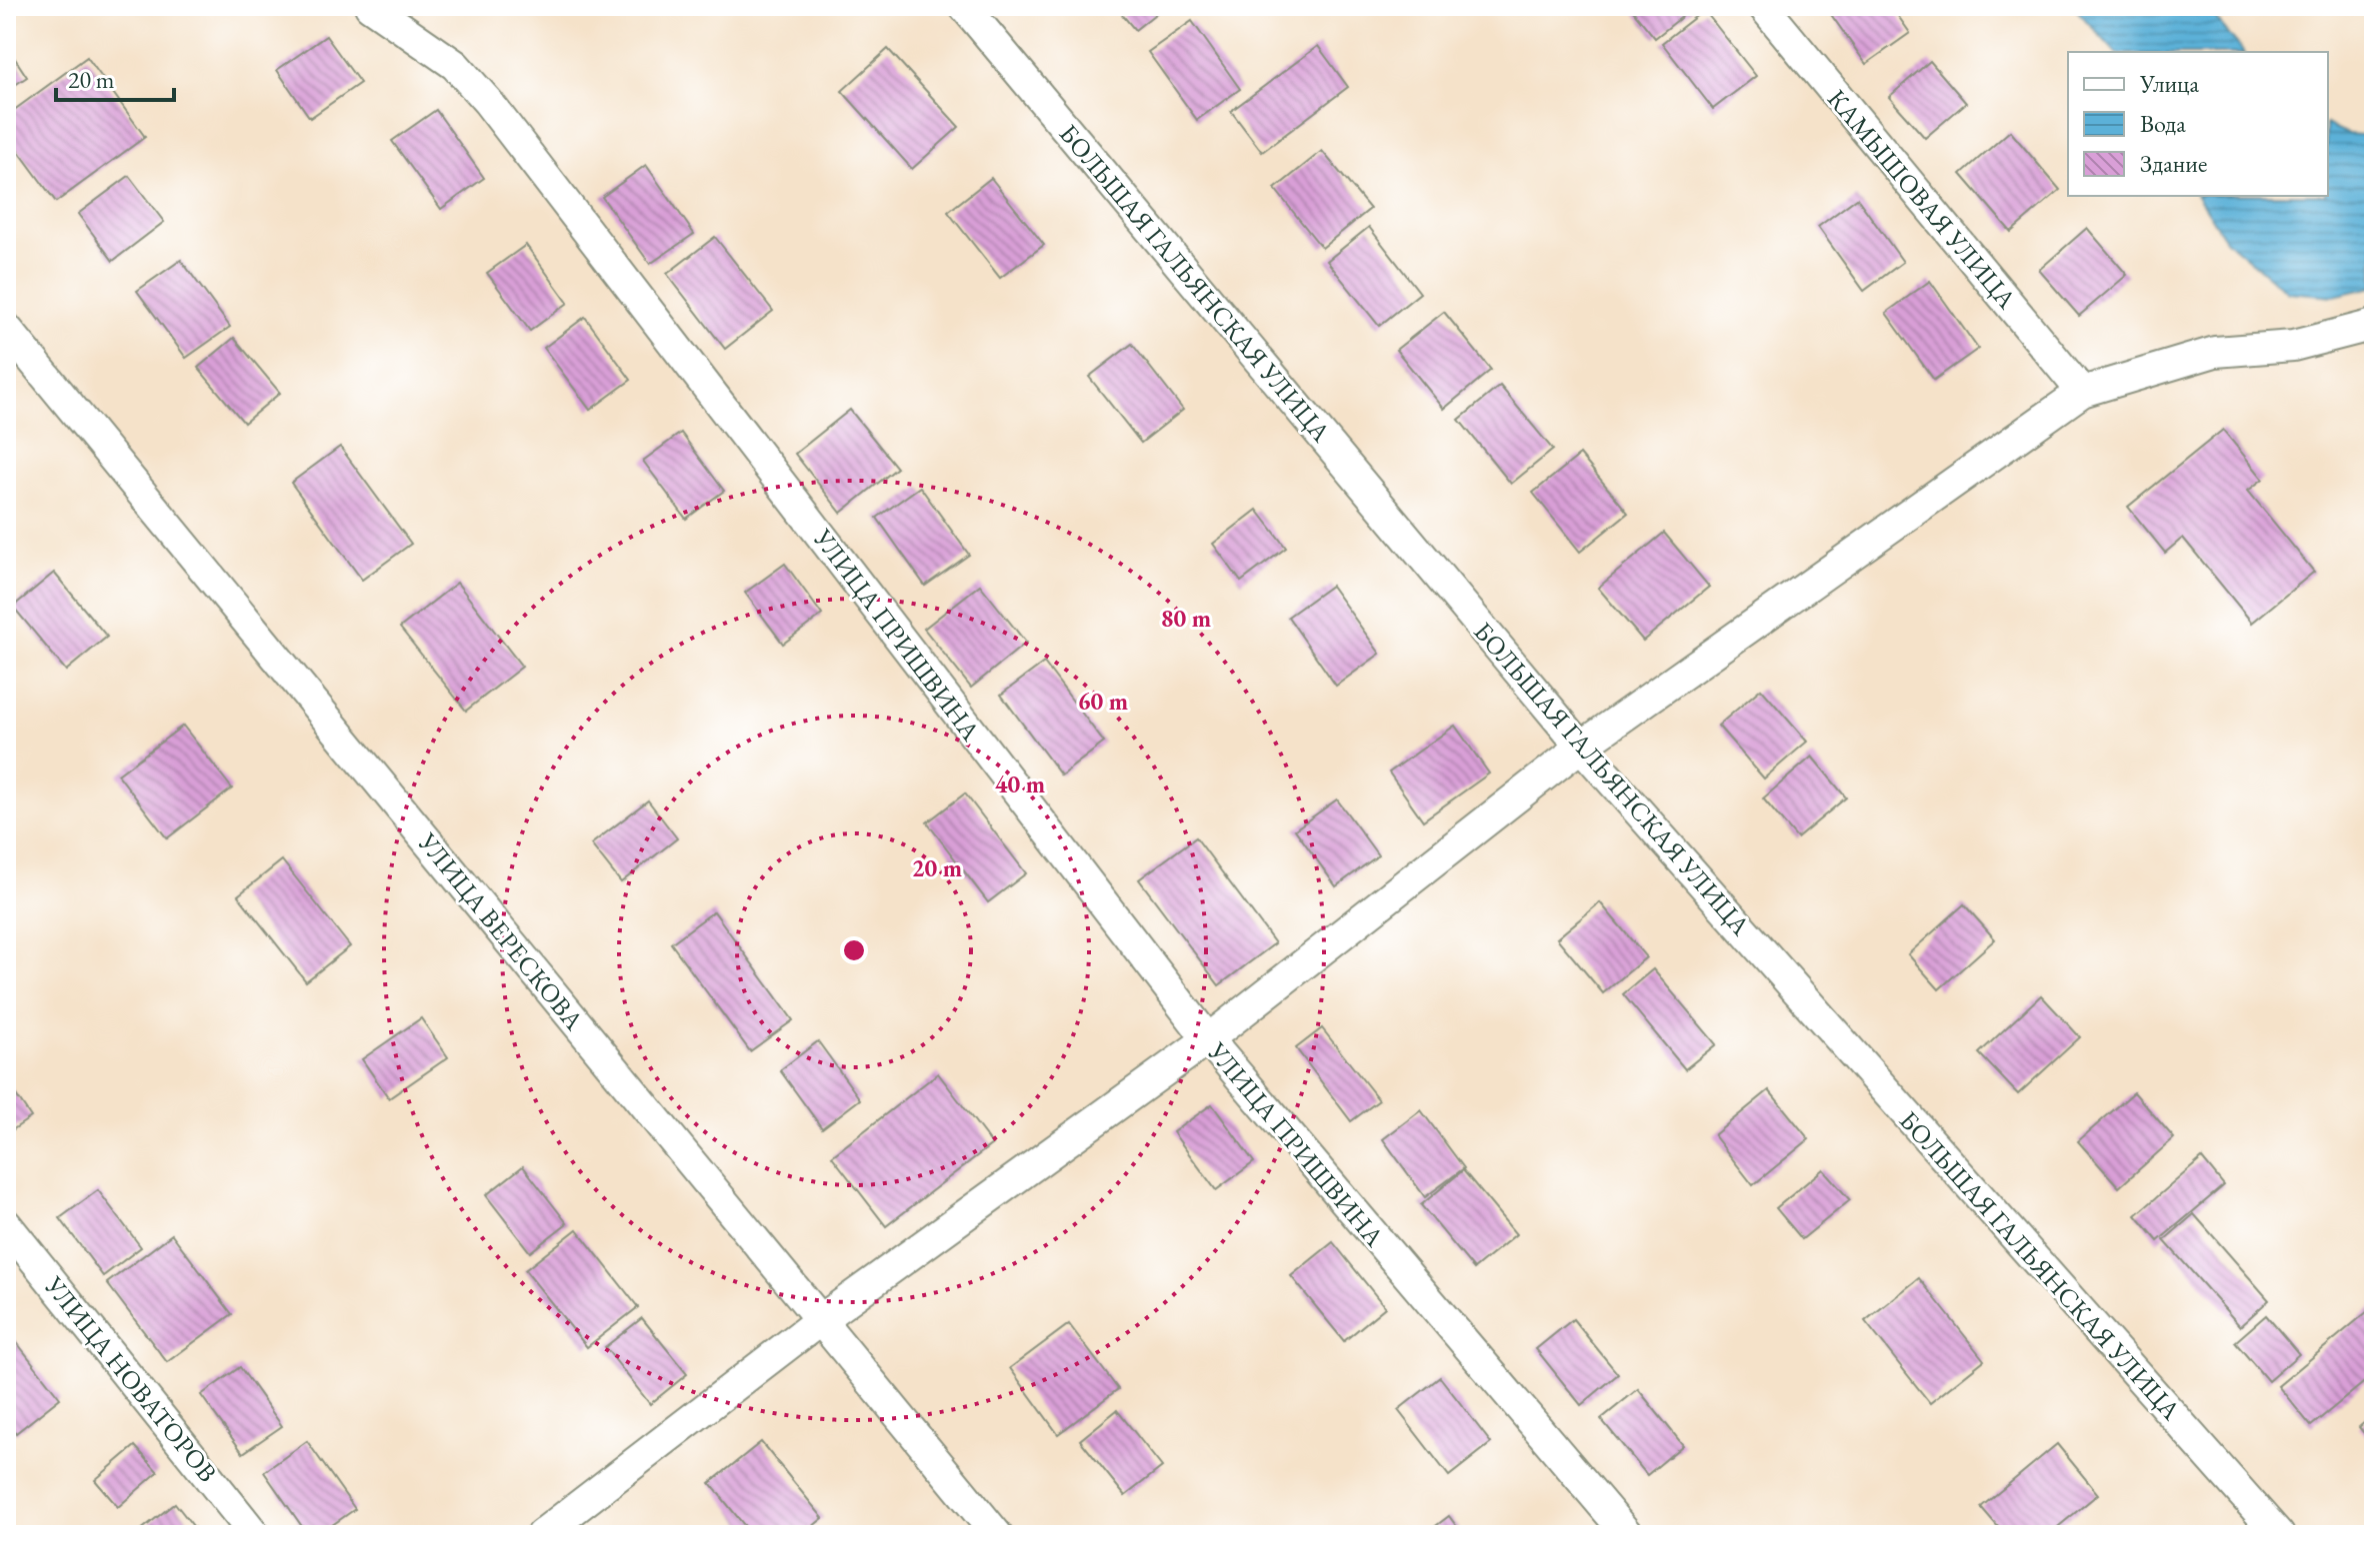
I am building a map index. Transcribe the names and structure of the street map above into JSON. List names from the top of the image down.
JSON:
{
  "streets": {
    "street": [
      "КАМЫШОВАЯ УЛИЦА",
      "БОЛЬШАЯ ГАЛЬЯНСКАЯ УЛИЦА",
      "УЛИЦА ПРИШВИНА",
      "УЛИЦА ВЕРЕСКОВА",
      "УЛИЦА НОВАТОРОВ"
    ]
  },
  "legend": ["Улица", "Вода", "Здание"],
  "scale_bar": "20 m",
  "rings": [
    "80 m",
    "60 m",
    "40 m",
    "20 m"
  ]
}
